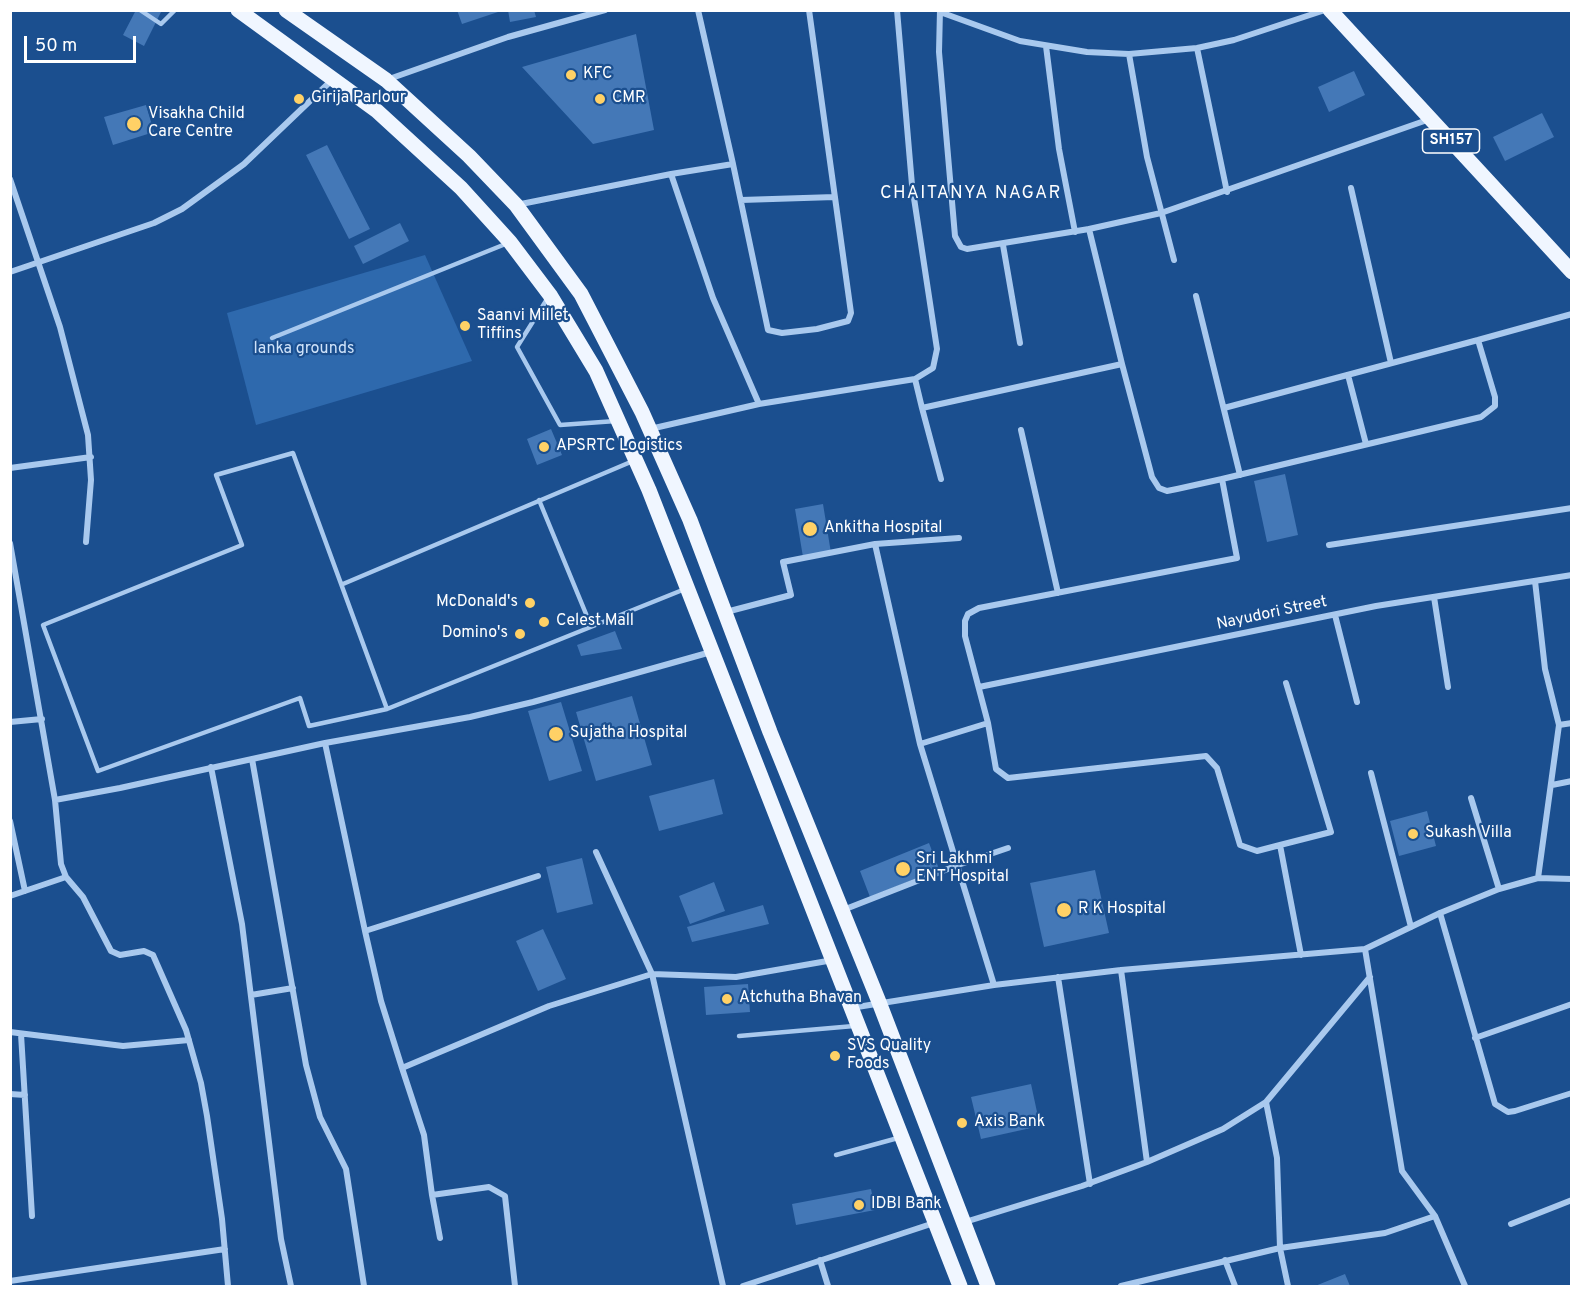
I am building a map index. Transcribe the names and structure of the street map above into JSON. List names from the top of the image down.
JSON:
{
  "streets": {
    "main road": ["SH157"],
    "street": ["Nayudori Street"]
  },
  "districts": ["CHAITANYA NAGAR"],
  "parks": ["lanka grounds"],
  "places": [
    "KFC",
    "Girija Parlour",
    "CMR",
    "Visakha Child Care Centre",
    "Saanvi Millet Tiffins",
    "APSRTC Logistics",
    "Ankitha Hospital",
    "McDonald's",
    "Celest Mall",
    "Domino's",
    "Sujatha Hospital",
    "Sukash Villa",
    "Sri Lakhmi ENT Hospital",
    "R K Hospital",
    "Atchutha Bhavan",
    "SVS Quality Foods",
    "Axis Bank",
    "IDBI Bank"
  ],
  "scale_bar": "50 m"
}
